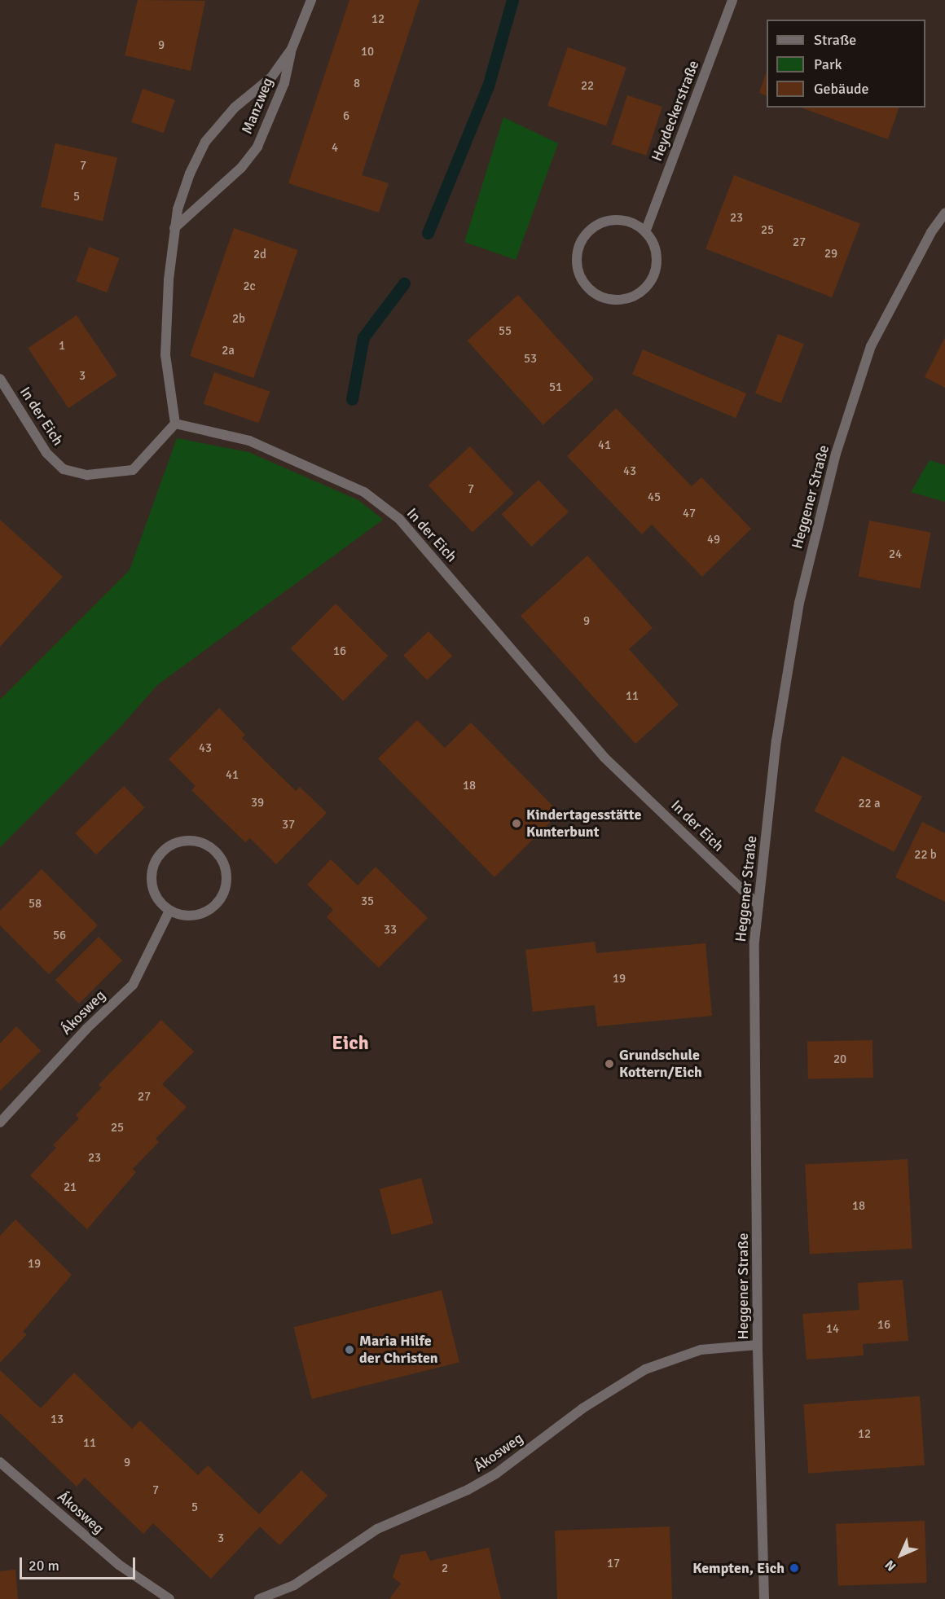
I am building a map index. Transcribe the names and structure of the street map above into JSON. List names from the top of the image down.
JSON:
{
  "streets": {
    "street": [
      "Manzweg",
      "Heydeckerstraße",
      "In der Eich",
      "Heggener Straße",
      "Ákosweg"
    ]
  },
  "crossings": [
    ["Manzweg", "In der Eich"],
    ["In der Eich", "Heggener Straße"],
    ["Heggener Straße", "Ákosweg"]
  ],
  "districts": ["Eich"],
  "places": [
    "Kindertagesstätte Kunterbunt",
    "Grundschule Kottern/Eich",
    "Maria Hilfe der Christen",
    "Kempten, Eich"
  ],
  "house_numbers": [
    "12",
    "9",
    "10",
    "8",
    "22",
    "6",
    "4",
    "7",
    "5",
    "23",
    "25",
    "27",
    "29",
    "2d",
    "2c",
    "2b",
    "55",
    "1",
    "2a",
    "53",
    "3",
    "51",
    "41",
    "43",
    "7",
    "45",
    "47",
    "49",
    "24",
    "9",
    "16",
    "11",
    "43",
    "41",
    "18",
    "39",
    "22 a",
    "37",
    "22 b",
    "35",
    "58",
    "33",
    "56",
    "19",
    "20",
    "27",
    "25",
    "23",
    "21",
    "18",
    "19",
    "16",
    "14",
    "13",
    "12",
    "11",
    "9",
    "7",
    "5",
    "3",
    "17",
    "2"
  ],
  "legend": ["Straße", "Park", "Gebäude"],
  "scale_bar": "20 m",
  "north": "bottom left"
}
